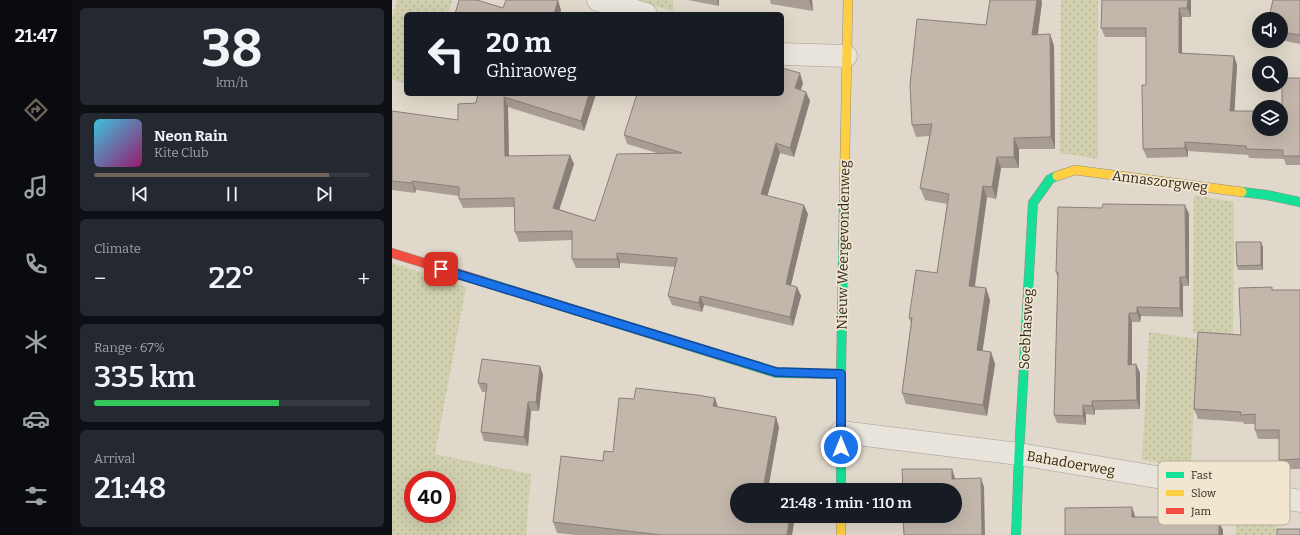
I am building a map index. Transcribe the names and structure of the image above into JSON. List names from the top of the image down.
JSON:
{
  "streets": {
    "street": [
      "Annaszorgweg",
      "Nieuw Weergevondenweg",
      "Soebhasweg",
      "Bahadoerweg"
    ]
  },
  "crossings": [
    ["Annaszorgweg", "Soebhasweg"],
    ["Nieuw Weergevondenweg", "Bahadoerweg"],
    ["Soebhasweg", "Bahadoerweg"]
  ],
  "legend": ["Fast", "Slow", "Jam"],
  "page": {
    "tabs": "21:47",
    "tile": [
      ["38", "km/h"],
      "Climate",
      ["Range · 67%", "335 km"],
      ["Arrival", "21:48"]
    ],
    "turn": ["20 m", "Ghiraoweg"],
    "song": ["Neon Rain", "Kite Club"],
    "heat": ["−", "22°", "+"],
    "limit": "40",
    "trip": "21:48 · 1 min · 110 m"
  }
}
